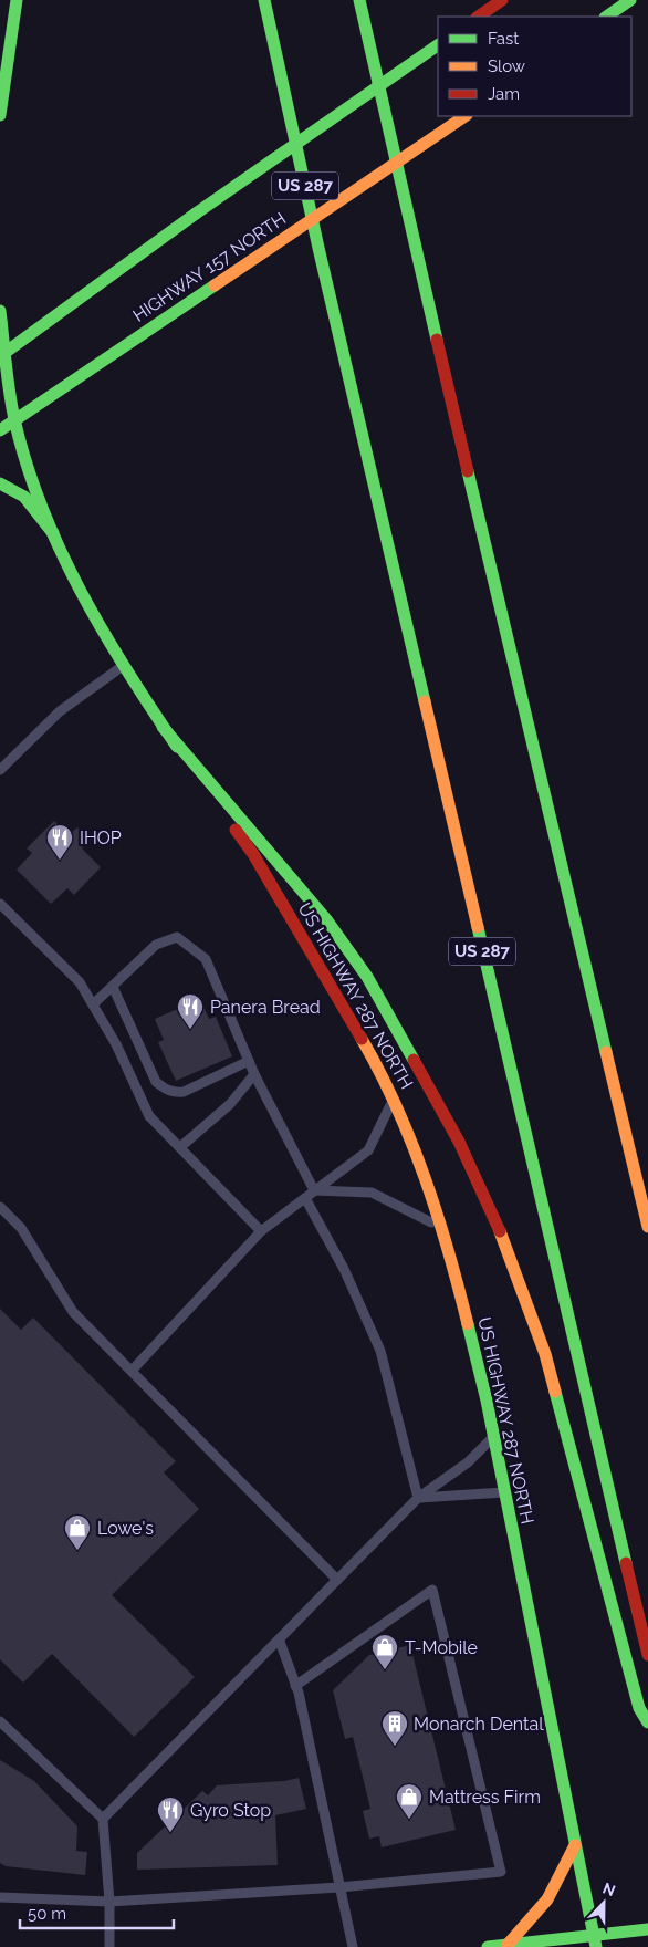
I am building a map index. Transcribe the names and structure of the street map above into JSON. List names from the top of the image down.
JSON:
{
  "streets": {
    "main road": ["US 287", "HIGHWAY 157 NORTH", "US HIGHWAY 287 NORTH"]
  },
  "crossings": [
    ["HIGHWAY 157 NORTH", "US HIGHWAY 287 NORTH"]
  ],
  "places": {
    "restaurant": ["IHOP", "Panera Bread", "Gyro Stop"],
    "shop": ["Lowe's", "T-Mobile", "Mattress Firm"],
    "building": ["Monarch Dental"]
  },
  "legend": ["Fast", "Slow", "Jam"],
  "scale_bar": "50 m",
  "north": "top"
}
